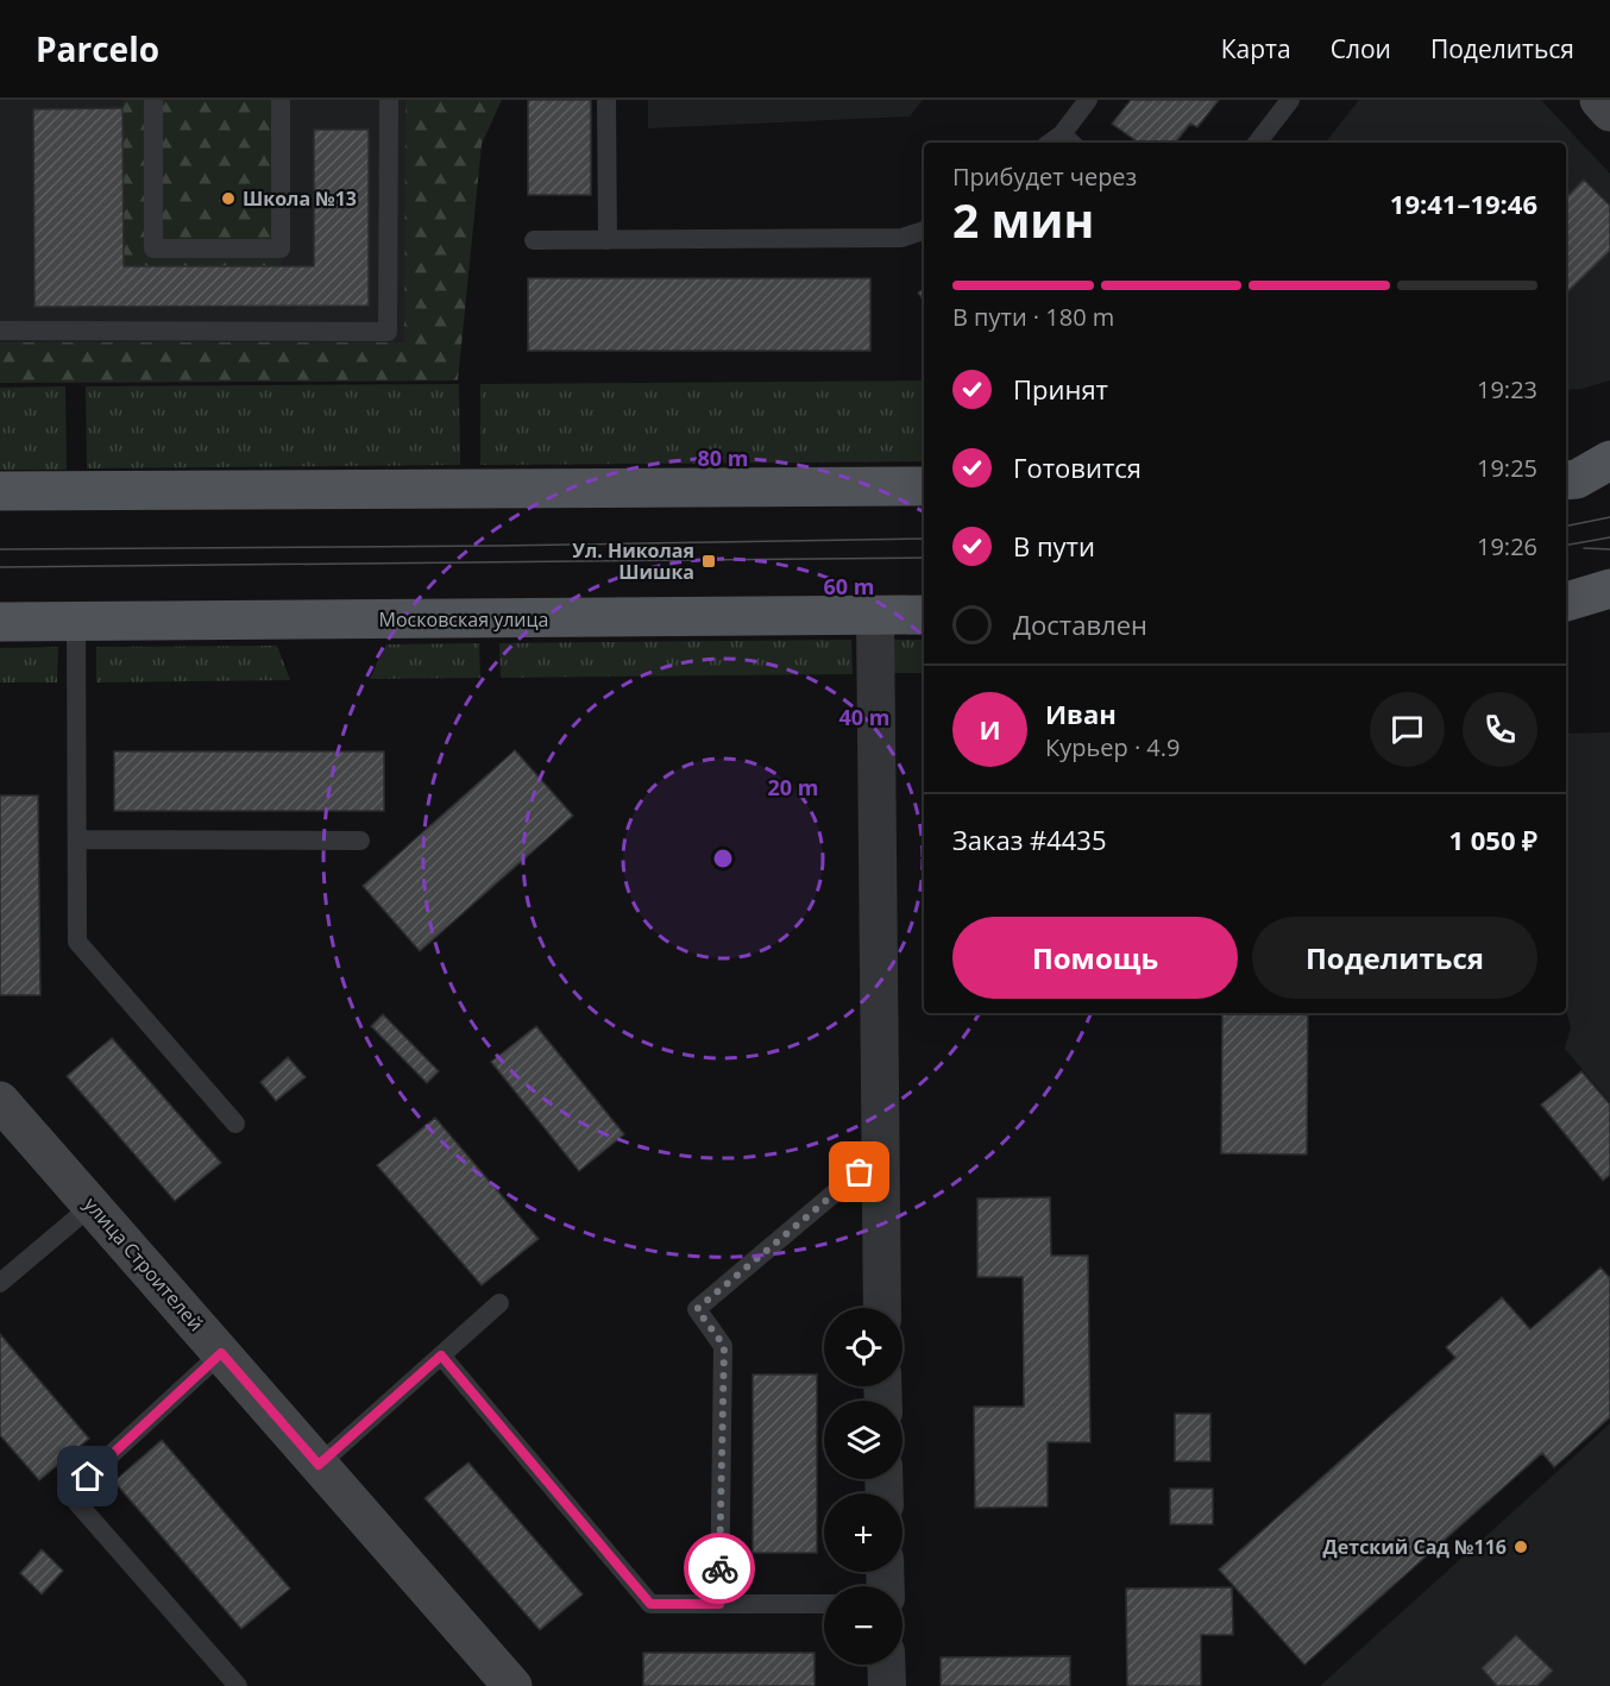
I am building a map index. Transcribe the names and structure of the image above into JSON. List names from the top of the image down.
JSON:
{
  "streets": {
    "main road": ["Московская улица"],
    "street": ["улица Строителей"]
  },
  "places": {
    "other": ["Школа №13", "Детский Сад №116"],
    "transit": ["Ул. Николая Шишка"]
  },
  "page": {
    "header": "Parcelo",
    "nav": ["Карта", "Слои", "Поделиться"],
    "heading": ["2 мин", "Прибудет через", "19:41–19:46"],
    "panel": [
      "Иван",
      "Курьер · 4.9",
      "Заказ #4435",
      "1 050 ₽"
    ],
    "bar": "В пути · 180 m",
    "list": [
      ["Принят", "19:23"],
      ["Готовится", "19:25"],
      ["В пути", "19:26"],
      "Доставлен"
    ],
    "round": "И",
    "buttons": ["Помощь", "Поделиться"],
    "map_buttons": ["+", "−"]
  },
  "rings": [
    "80 m",
    "60 m",
    "40 m",
    "20 m"
  ]
}
